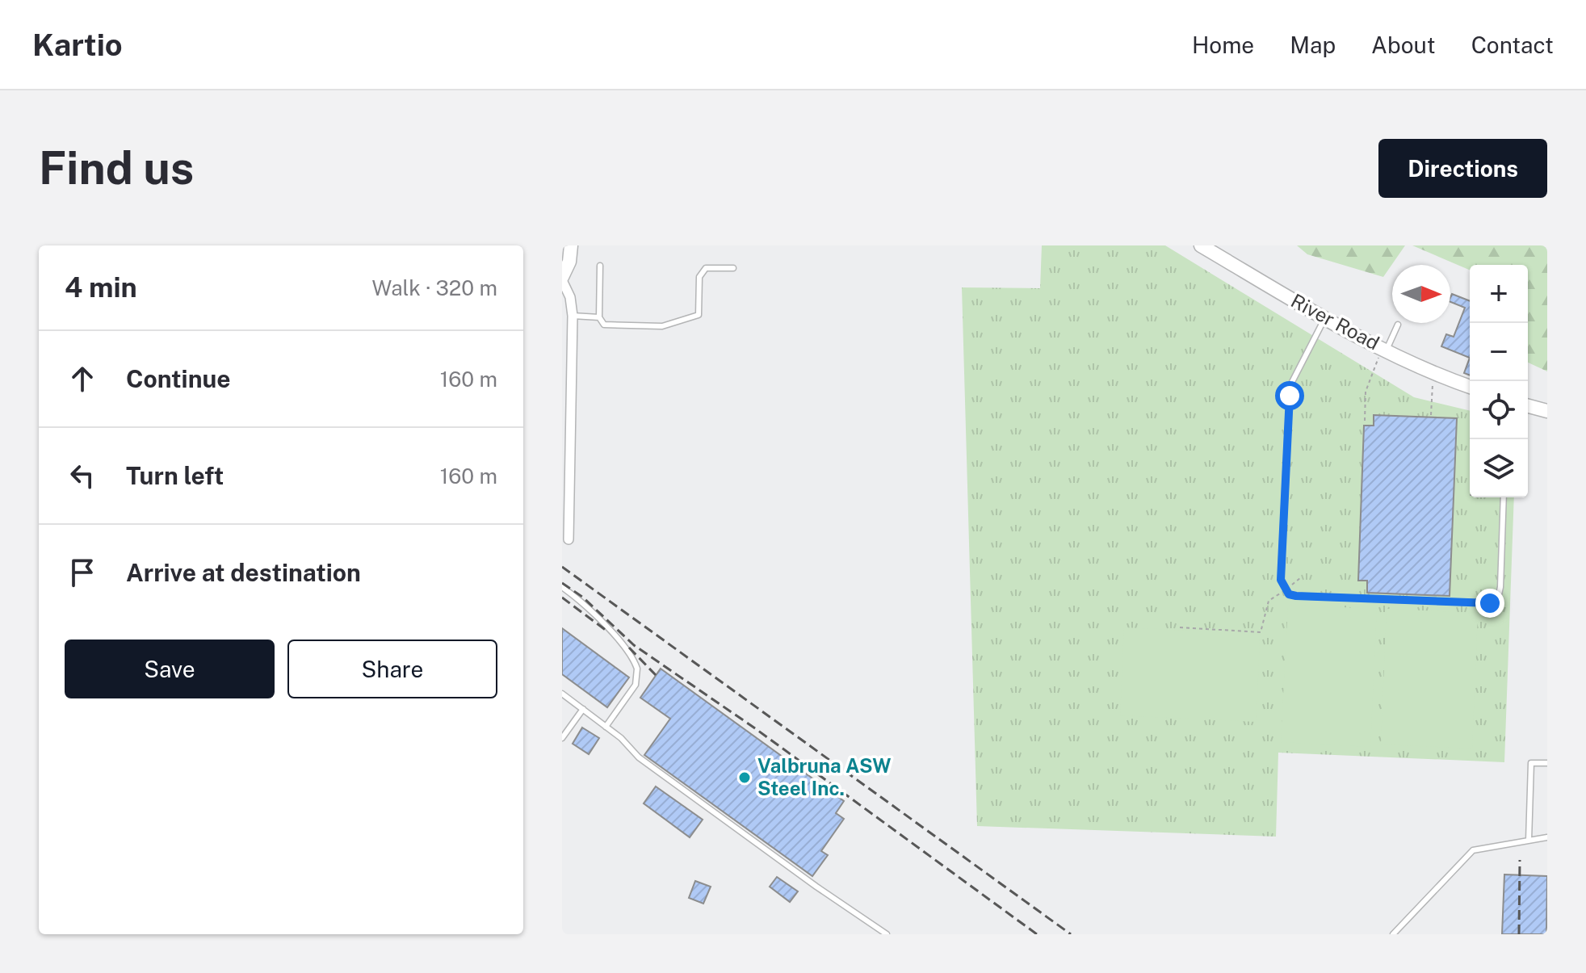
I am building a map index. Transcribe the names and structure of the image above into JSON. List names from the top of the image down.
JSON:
{
  "streets": {
    "street": ["River Road"]
  },
  "places": ["Valbruna ASW Steel Inc."],
  "north": "right",
  "page": {
    "header": "Kartio",
    "nav": [
      "Home",
      "Map",
      "About",
      "Contact"
    ],
    "buttons": [
      "Directions",
      ["Save", "Share"]
    ],
    "title": "Find us",
    "heading": ["4 min", "Walk · 320 m"],
    "map_buttons": ["+", "−"],
    "list": [
      ["Continue", "160 m"],
      ["Turn left", "160 m"],
      "Arrive at destination"
    ]
  }
}
